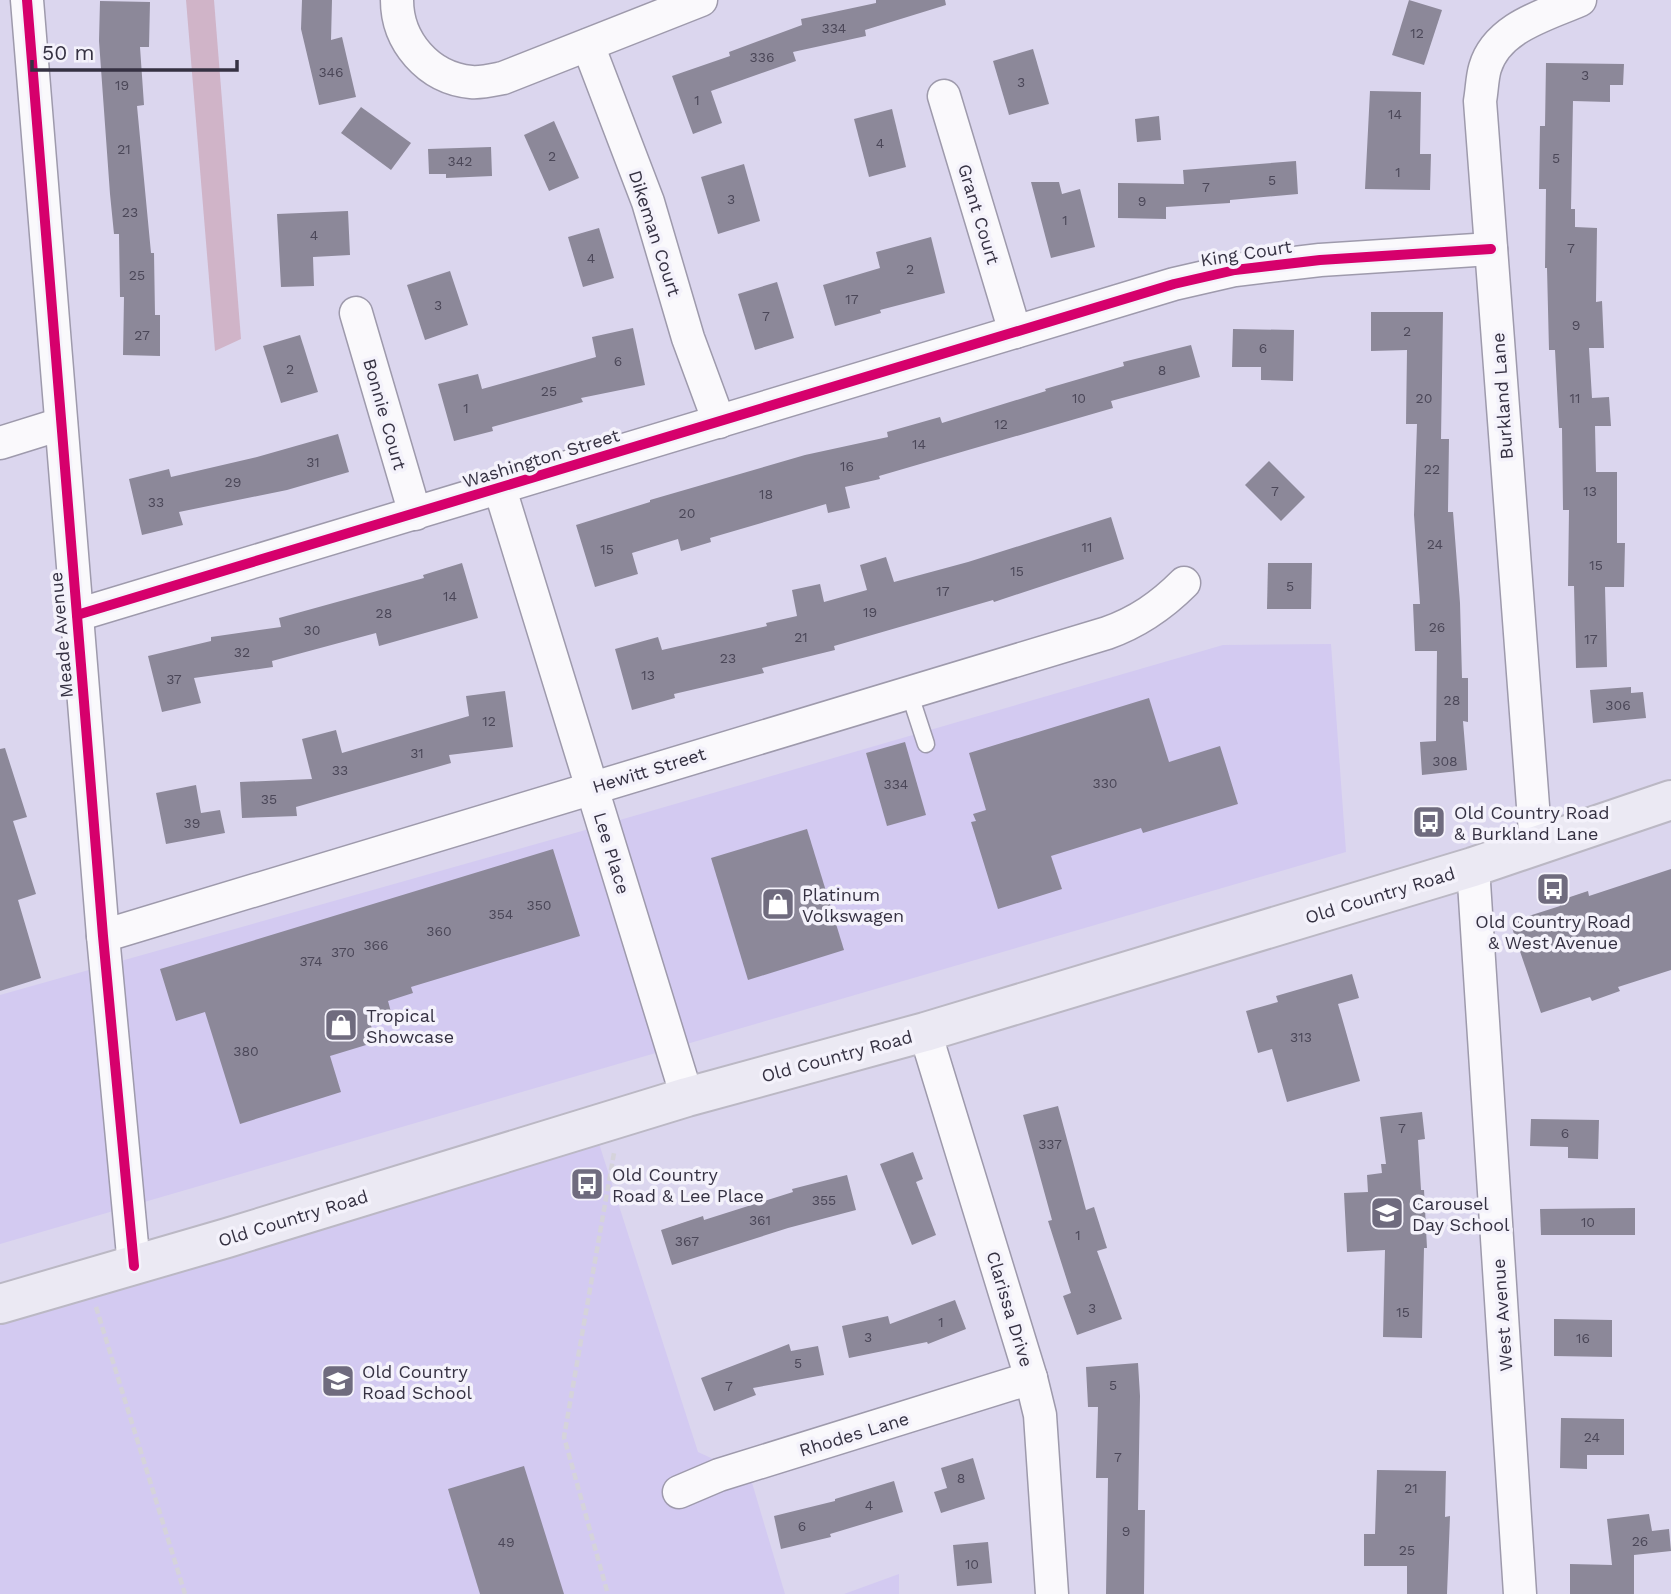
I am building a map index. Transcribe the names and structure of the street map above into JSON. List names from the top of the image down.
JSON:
{
  "streets": {
    "main road": ["Old Country Road"],
    "street": [
      "Grant Court",
      "Dikeman Court",
      "King Court",
      "Burkland Lane",
      "Bonnie Court",
      "Washington Street",
      "Meade Avenue",
      "Hewitt Street",
      "Lee Place",
      "Clarissa Drive",
      "West Avenue",
      "Rhodes Lane"
    ]
  },
  "crossings": [
    ["Grant Court", "King Court"],
    ["Grant Court", "Washington Street"],
    ["Dikeman Court", "Washington Street"],
    ["King Court", "Burkland Lane"],
    ["King Court", "Washington Street"],
    ["Burkland Lane", "Old Country Road"],
    ["Bonnie Court", "Washington Street"],
    ["Washington Street", "Meade Avenue"],
    ["Washington Street", "Lee Place"],
    ["Meade Avenue", "Hewitt Street"],
    ["Meade Avenue", "Old Country Road"],
    ["Hewitt Street", "Lee Place"],
    ["Lee Place", "Old Country Road"],
    ["Old Country Road", "Clarissa Drive"],
    ["Old Country Road", "West Avenue"],
    ["Clarissa Drive", "Rhodes Lane"]
  ],
  "places": {
    "bus stop": ["Old Country Road & Burkland Lane", "Old Country Road & West Avenue", "Old Country Road & Lee Place"],
    "shop": ["Platinum Volkswagen", "Tropical Showcase"],
    "school or university": ["Carousel Day School", "Old Country Road School"]
  },
  "house_numbers": [
    "334",
    "12",
    "336",
    "346",
    "3",
    "3",
    "19",
    "1",
    "14",
    "4",
    "21",
    "2",
    "5",
    "342",
    "1",
    "5",
    "7",
    "3",
    "9",
    "23",
    "1",
    "4",
    "7",
    "4",
    "2",
    "25",
    "17",
    "3",
    "7",
    "9",
    "2",
    "27",
    "6",
    "6",
    "2",
    "8",
    "25",
    "10",
    "20",
    "11",
    "1",
    "12",
    "14",
    "31",
    "16",
    "22",
    "29",
    "7",
    "13",
    "18",
    "33",
    "20",
    "24",
    "11",
    "15",
    "15",
    "15",
    "5",
    "17",
    "14",
    "19",
    "28",
    "26",
    "30",
    "21",
    "17",
    "32",
    "23",
    "13",
    "37",
    "28",
    "306",
    "12",
    "31",
    "308",
    "33",
    "330",
    "334",
    "35",
    "39",
    "350",
    "354",
    "360",
    "366",
    "370",
    "374",
    "313",
    "380",
    "7",
    "6",
    "337",
    "355",
    "361",
    "10",
    "1",
    "367",
    "3",
    "15",
    "1",
    "3",
    "16",
    "5",
    "5",
    "7",
    "24",
    "7",
    "8",
    "21",
    "4",
    "6",
    "9",
    "26",
    "49",
    "25",
    "10"
  ],
  "scale_bar": "50 m"
}
